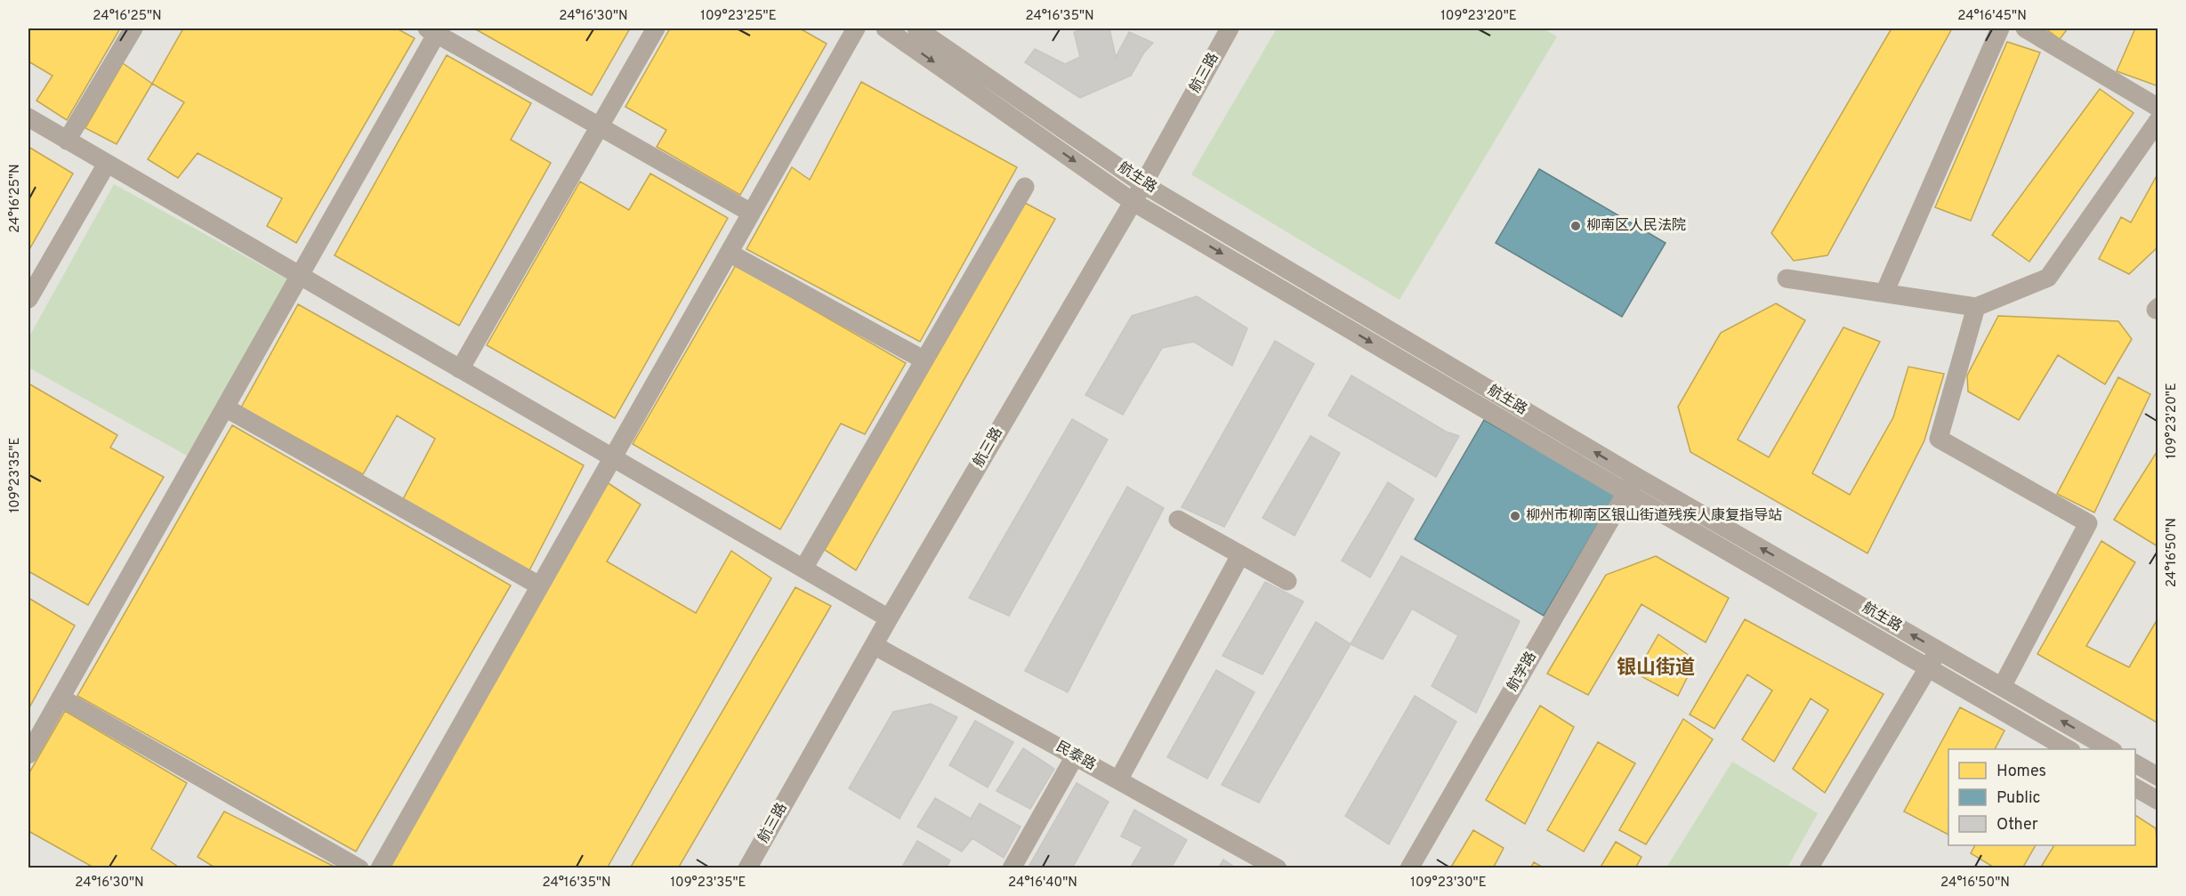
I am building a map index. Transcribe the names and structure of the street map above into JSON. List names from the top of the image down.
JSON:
{
  "streets": {
    "street": [
      "航三路",
      "航生路",
      "航学路",
      "民泰路"
    ]
  },
  "crossings": [
    ["航三路", "航生路"],
    ["航三路", "民泰路"],
    ["航生路", "航学路"]
  ],
  "districts": ["银山街道"],
  "places": ["柳南区人民法院", "柳州市柳南区银山街道残疾人康复指导站"],
  "legend": ["Homes", "Public", "Other"],
  "coordinates": [
    "24°16'25\"N",
    "24°16'30\"N",
    "109°23'25\"E",
    "24°16'35\"N",
    "109°23'20\"E",
    "24°16'45\"N",
    "109°23'35\"E",
    "24°16'50\"N",
    "24°16'40\"N",
    "109°23'30\"E"
  ]
}
